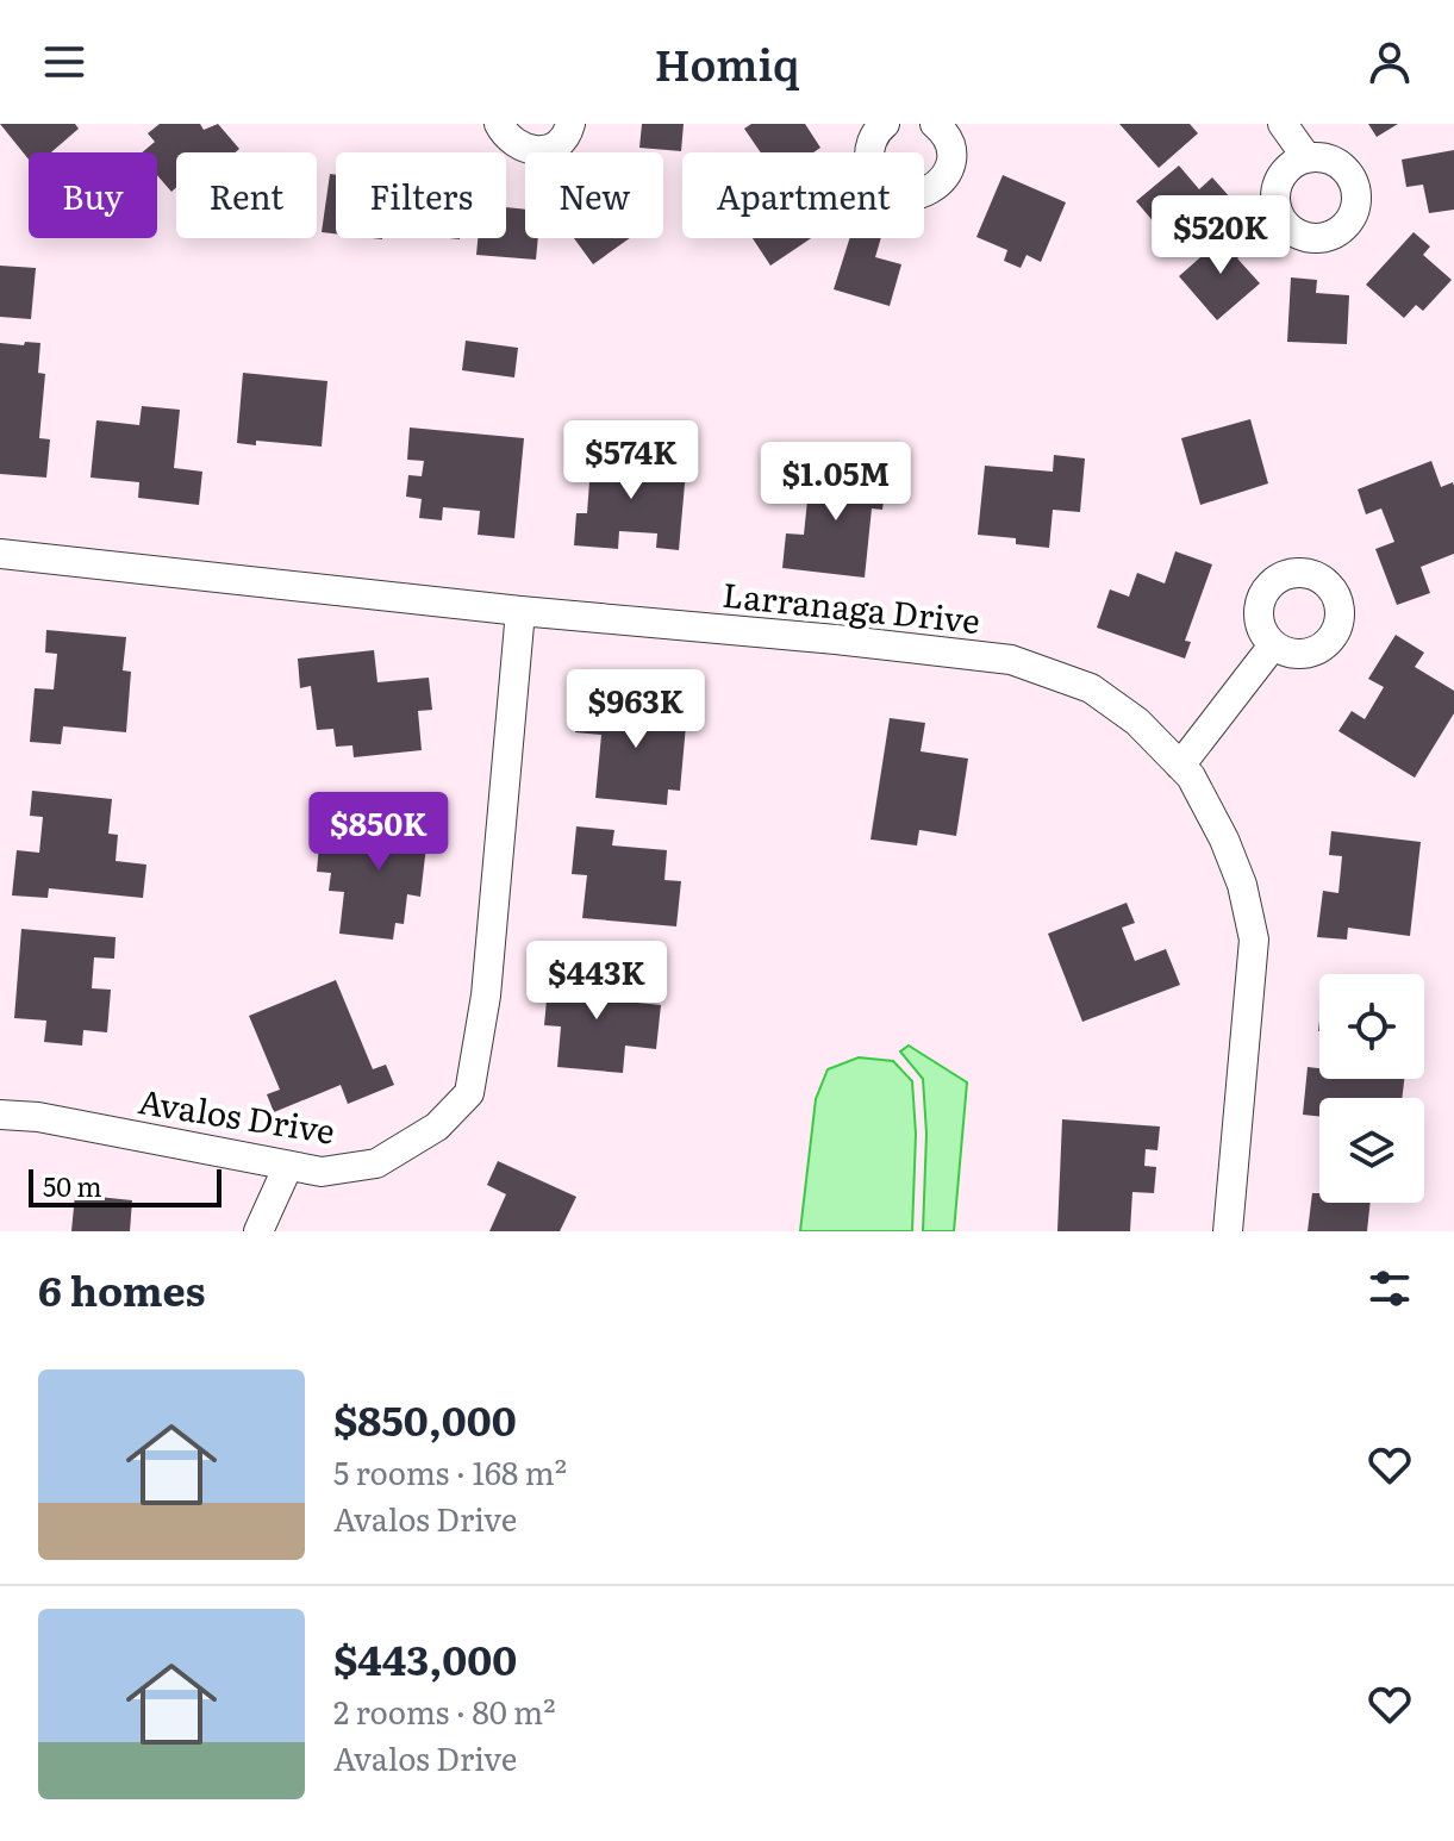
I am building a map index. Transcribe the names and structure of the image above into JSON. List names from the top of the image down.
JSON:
{
  "streets": {
    "street": ["Larranaga Drive", "Avalos Drive"]
  },
  "crossings": [
    ["Larranaga Drive", "Avalos Drive"]
  ],
  "scale_bar": "50 m",
  "page": {
    "header": "Homiq",
    "chip": [
      "Buy",
      "Rent",
      "Filters",
      "New",
      "Apartment"
    ],
    "price": [
      "$520K",
      "$574K",
      "$1.05M",
      "$963K",
      "$850K",
      "$443K"
    ],
    "scale": "50 m",
    "heading": "6 homes",
    "list": [
      {
        "name": "$850,000",
        "note": "5 rooms · 168 m² · Avalos Drive"
      },
      {
        "name": "$443,000",
        "note": "2 rooms · 80 m² · Avalos Drive"
      }
    ]
  }
}
